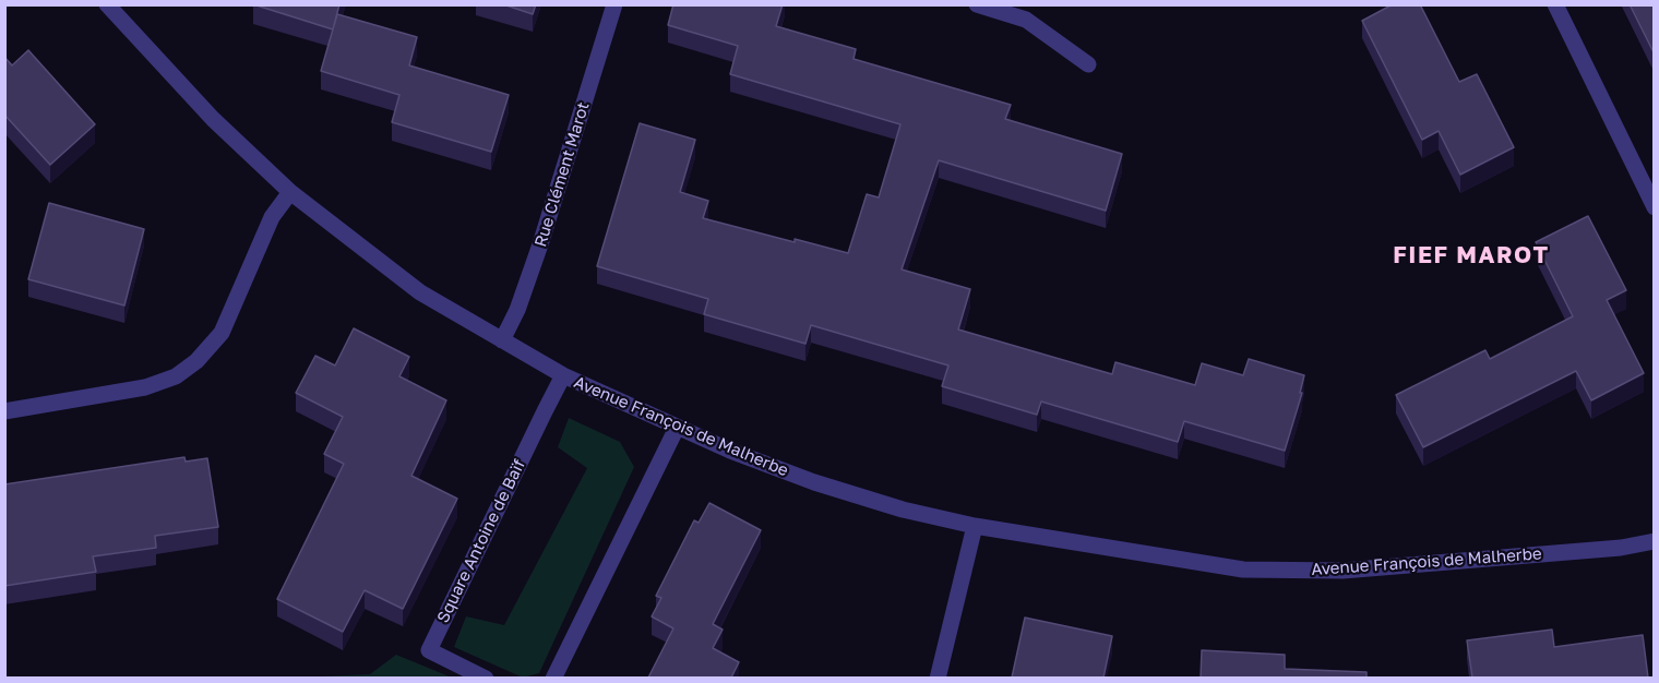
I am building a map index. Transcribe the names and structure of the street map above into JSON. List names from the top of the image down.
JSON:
{
  "streets": {
    "street": ["Rue Clément Marot", "Avenue François de Malherbe", "Square Antoine de Baïf"]
  },
  "crossings": [
    ["Rue Clément Marot", "Avenue François de Malherbe"],
    ["Avenue François de Malherbe", "Square Antoine de Baïf"]
  ],
  "districts": ["FIEF MAROT"]
}
